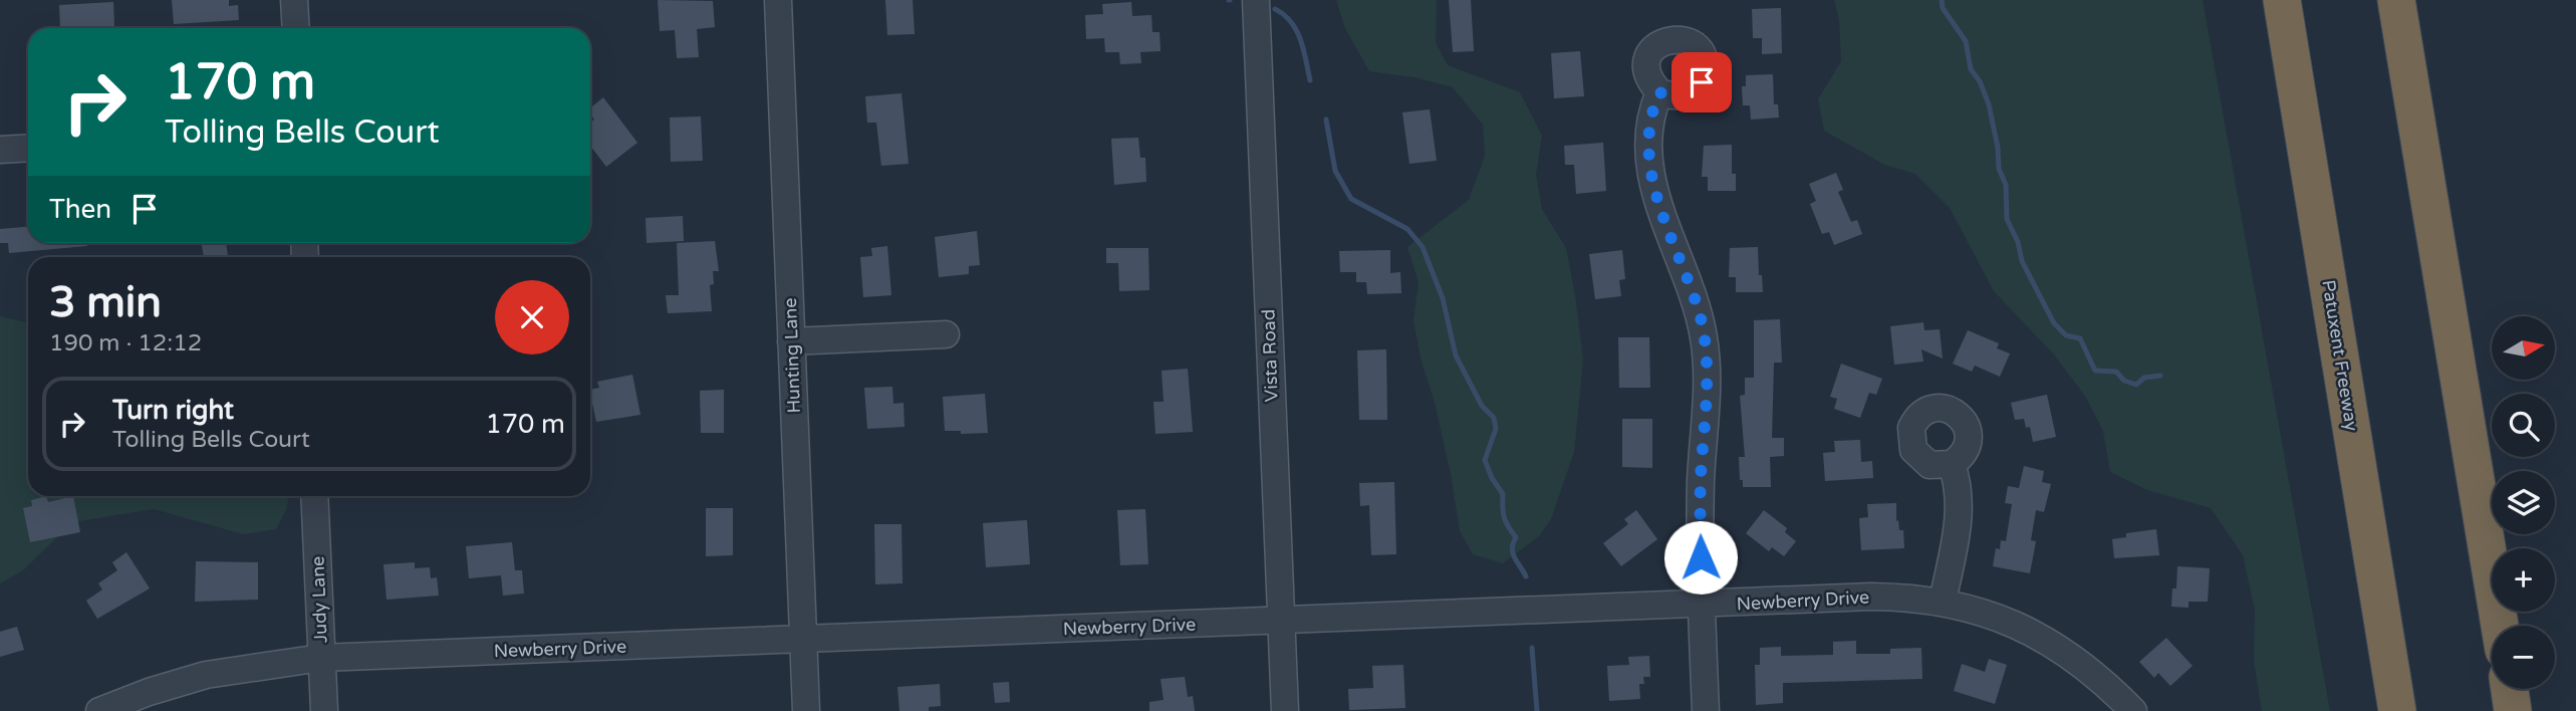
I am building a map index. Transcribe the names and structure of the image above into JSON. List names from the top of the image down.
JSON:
{
  "streets": {
    "highway": ["Patuxent Freeway"],
    "street": [
      "Hunting Lane",
      "Vista Road",
      "Judy Lane",
      "Newberry Drive"
    ]
  },
  "crossings": [
    ["Hunting Lane", "Newberry Drive"],
    ["Vista Road", "Newberry Drive"],
    ["Judy Lane", "Newberry Drive"]
  ],
  "north": "right",
  "page": {
    "turn": ["170 m", "Tolling Bells Court"],
    "then": "Then",
    "heading": ["3 min", "190 m · 12:12"],
    "map_buttons": ["+", "−"],
    "list": [
      {
        "name": "Turn right",
        "note": "Tolling Bells Court",
        "value": "170 m"
      }
    ]
  }
}
